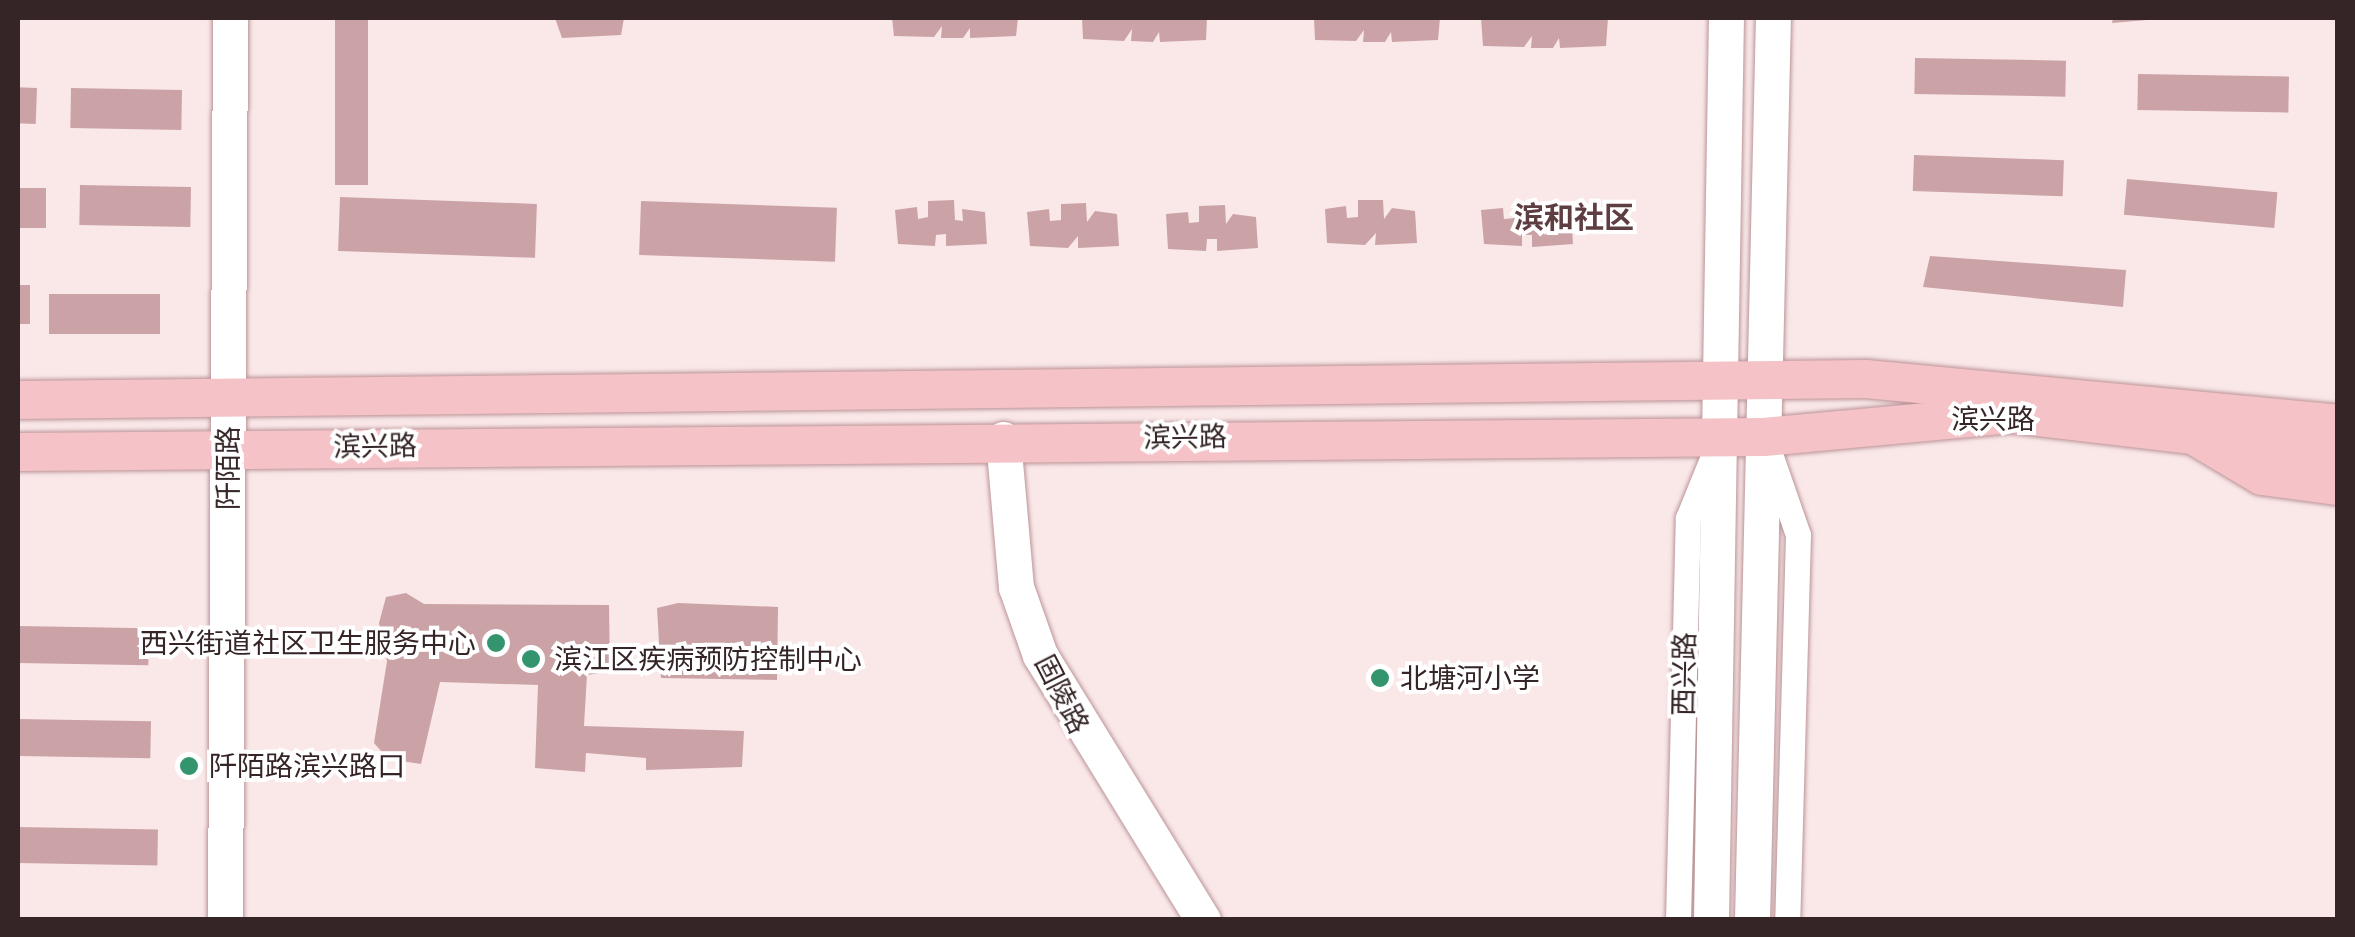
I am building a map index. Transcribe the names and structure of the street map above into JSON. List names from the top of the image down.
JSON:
{
  "streets": {
    "main road": [
      "滨兴路",
      "阡陌路",
      "西兴路",
      "固陵路"
    ]
  },
  "crossings": [
    ["滨兴路", "阡陌路"],
    ["滨兴路", "西兴路"],
    ["滨兴路", "固陵路"]
  ],
  "districts": ["滨和社区"],
  "places": [
    "西兴街道社区卫生服务中心",
    "滨江区疾病预防控制中心",
    "北塘河小学",
    "阡陌路滨兴路口"
  ]
}
